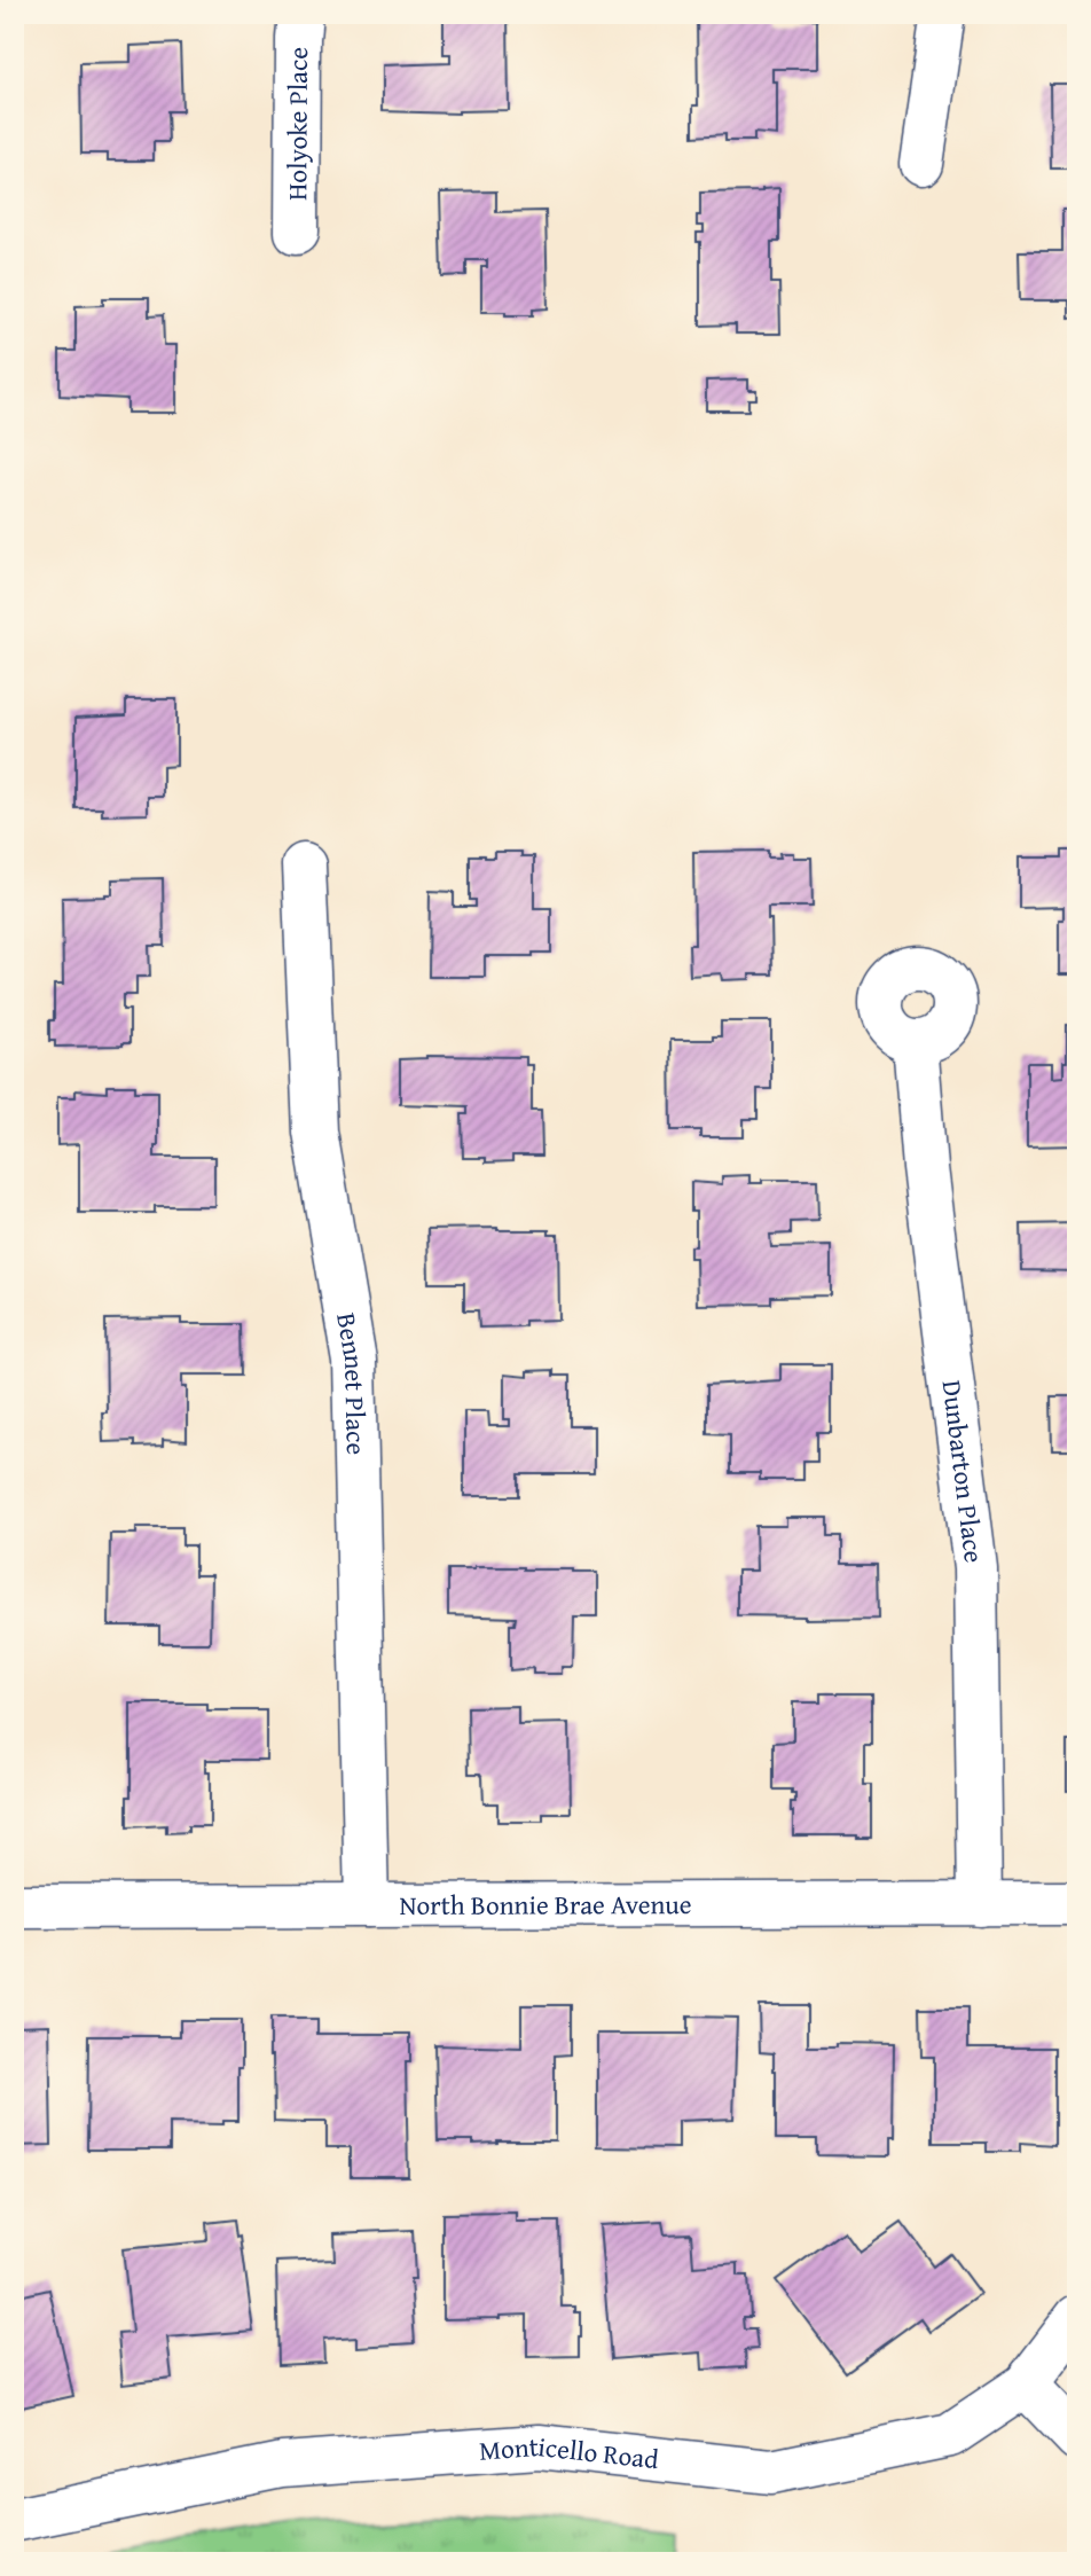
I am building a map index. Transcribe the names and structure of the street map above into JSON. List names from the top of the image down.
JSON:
{
  "streets": {
    "street": [
      "Holyoke Place",
      "Bennet Place",
      "Dunbarton Place",
      "North Bonnie Brae Avenue",
      "Monticello Road"
    ]
  },
  "crossings": [
    ["Bennet Place", "North Bonnie Brae Avenue"],
    ["Dunbarton Place", "North Bonnie Brae Avenue"]
  ]
}
